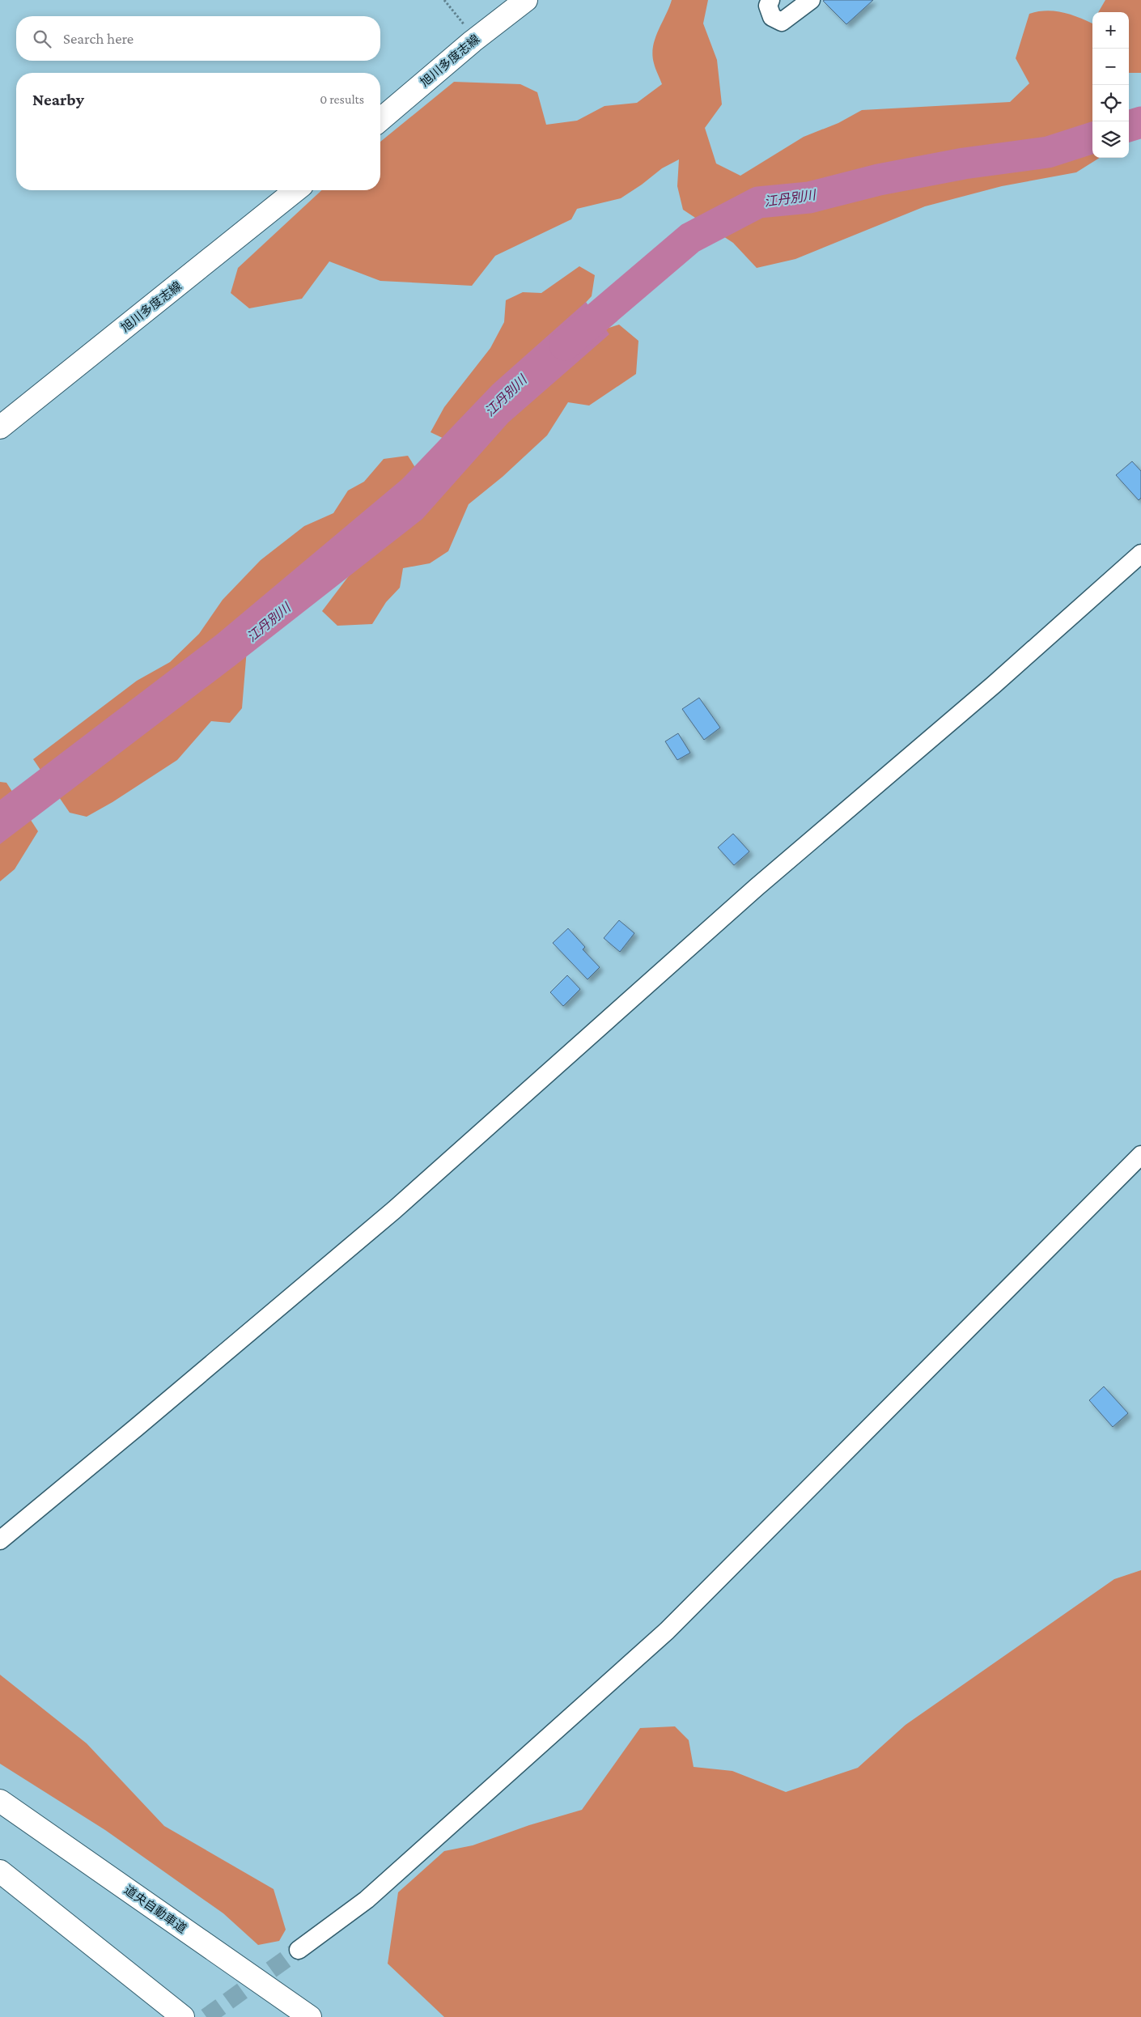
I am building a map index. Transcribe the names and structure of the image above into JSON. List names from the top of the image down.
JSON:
{
  "streets": {
    "main road": ["旭川多度志線", "道央自動車道"]
  },
  "water": ["江丹別川"],
  "page": {
    "map_buttons": ["+", "−"],
    "search": "Search here",
    "heading": ["Nearby", "0 results"]
  }
}
